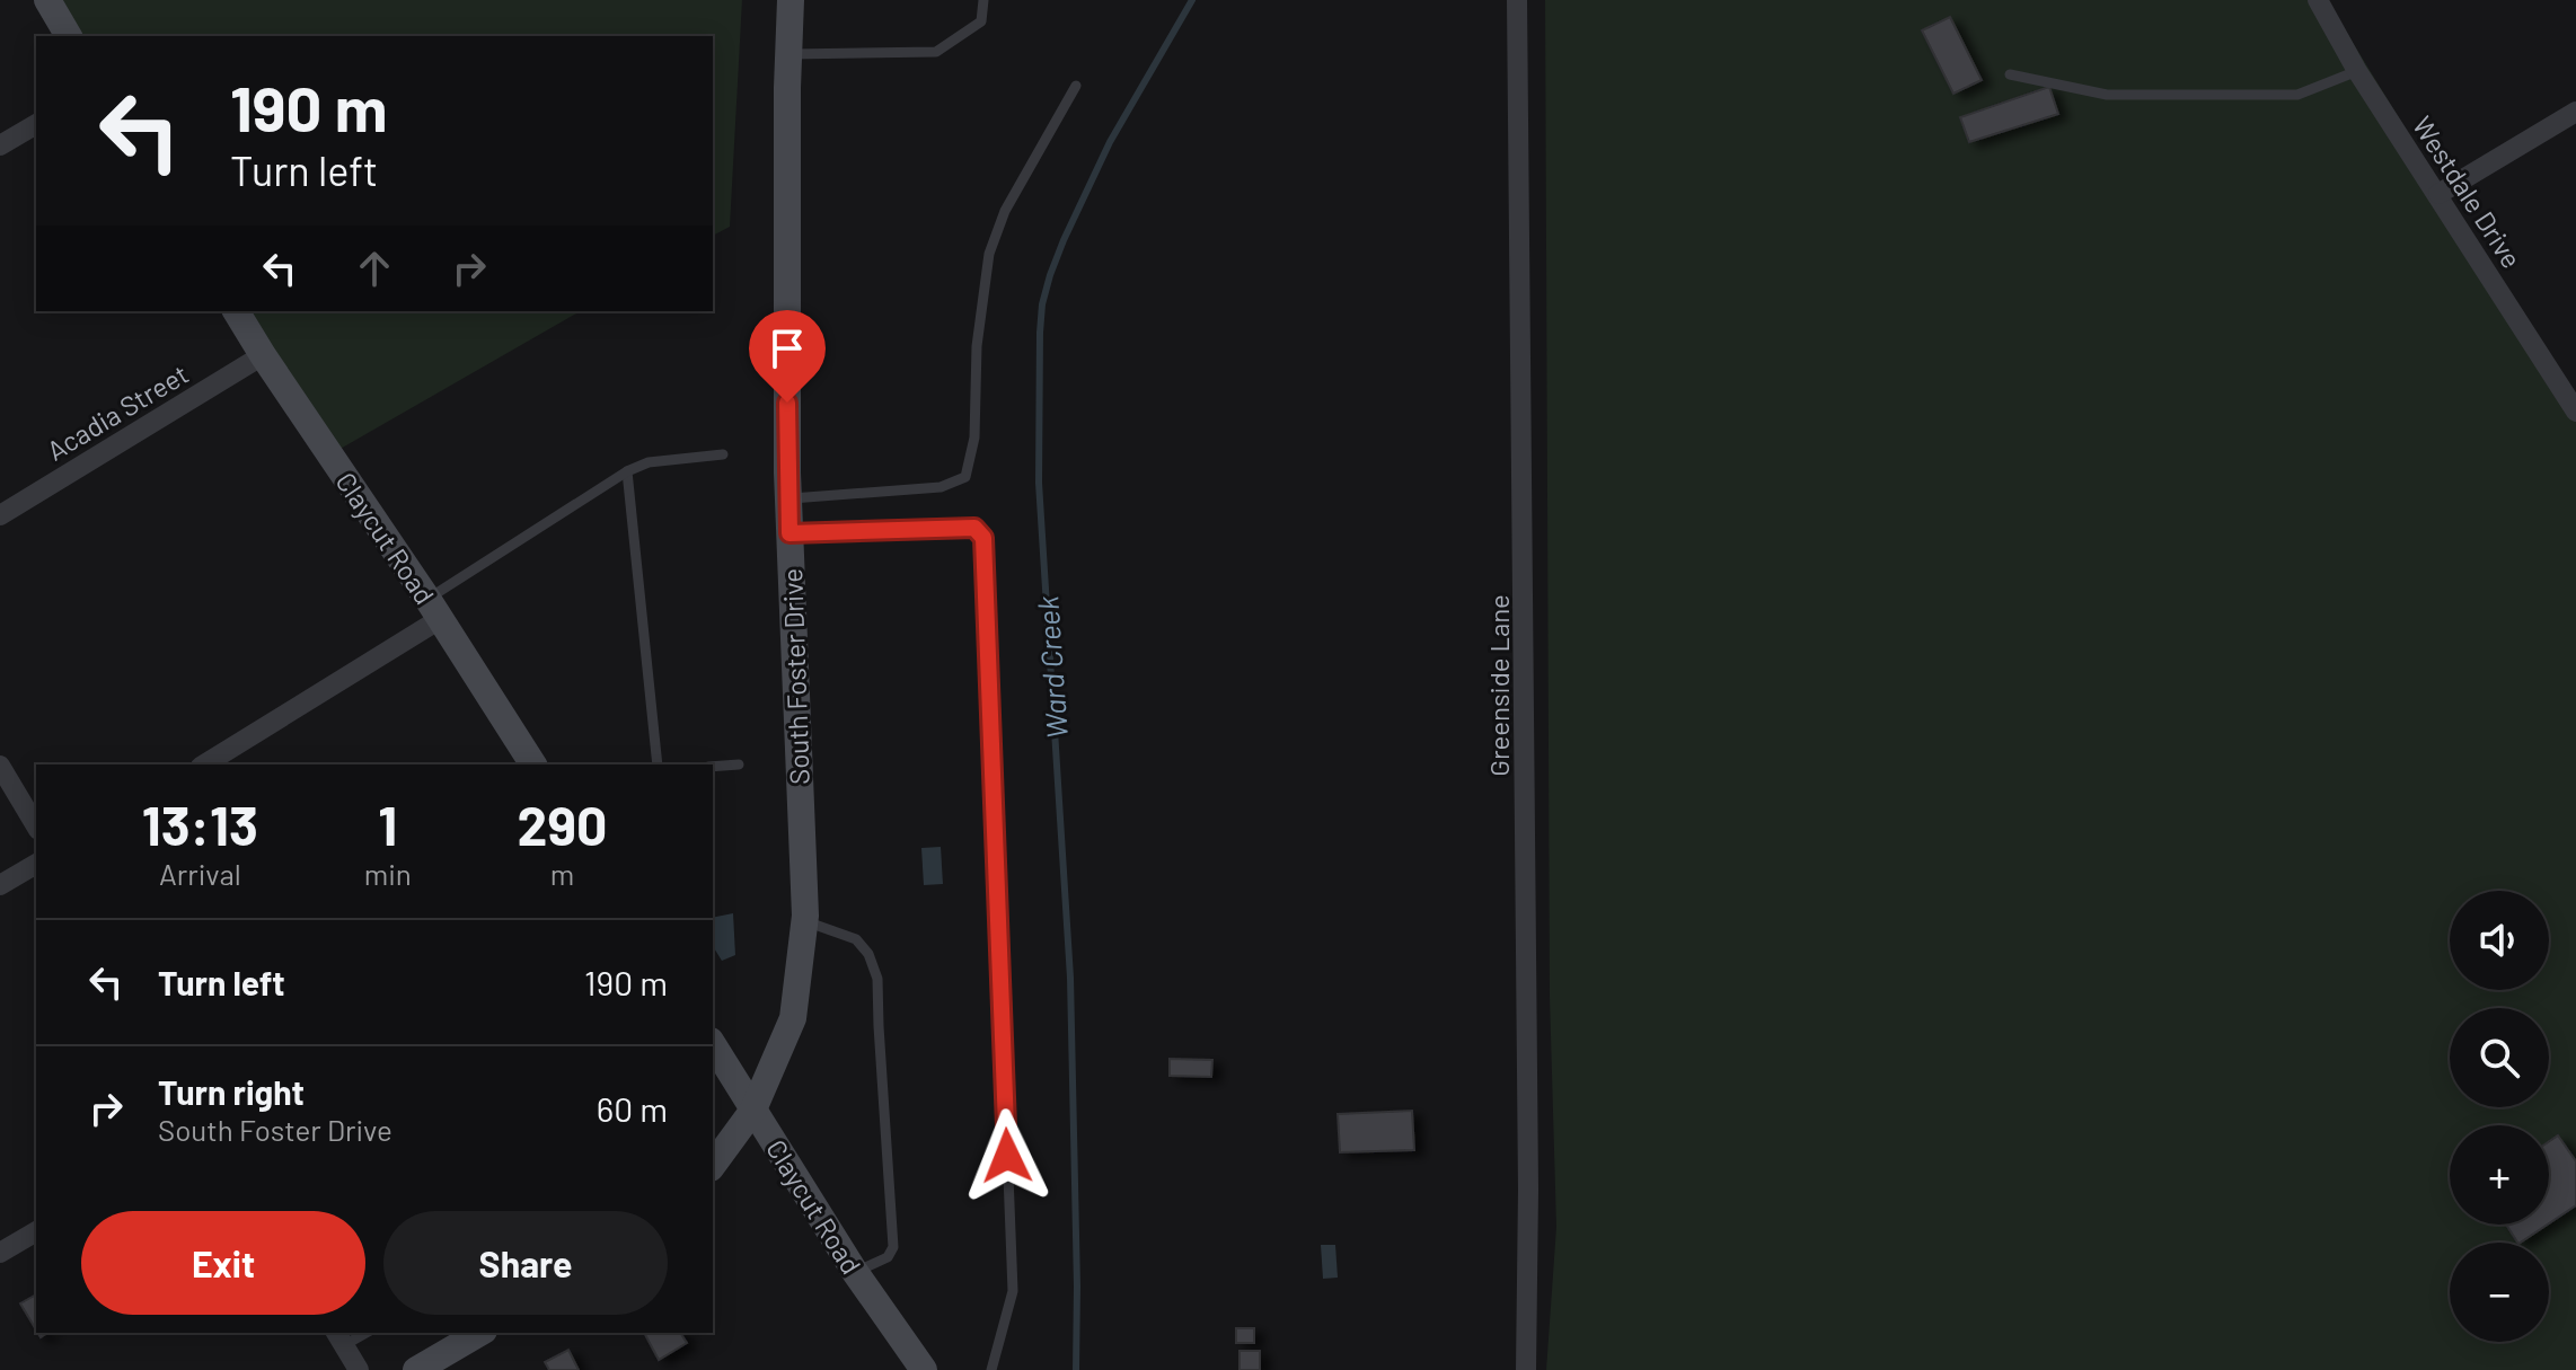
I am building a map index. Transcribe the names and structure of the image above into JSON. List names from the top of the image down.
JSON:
{
  "streets": {
    "street": [
      "Westdale Drive",
      "Acadia Street",
      "Claycut Road",
      "South Foster Drive",
      "Greenside Lane"
    ]
  },
  "crossings": [
    ["Acadia Street", "Claycut Road"],
    ["Claycut Road", "South Foster Drive"]
  ],
  "water": ["Ward Creek"],
  "page": {
    "turn": ["190 m", "Turn left"],
    "eta": [
      "13:13",
      "Arrival",
      "1",
      "min",
      "290",
      "m"
    ],
    "map_buttons": ["+", "−"],
    "list": [
      {
        "name": "Turn left",
        "value": "190 m"
      },
      {
        "name": "Turn right",
        "note": "South Foster Drive",
        "value": "60 m"
      }
    ],
    "buttons": ["Exit", "Share"]
  }
}
